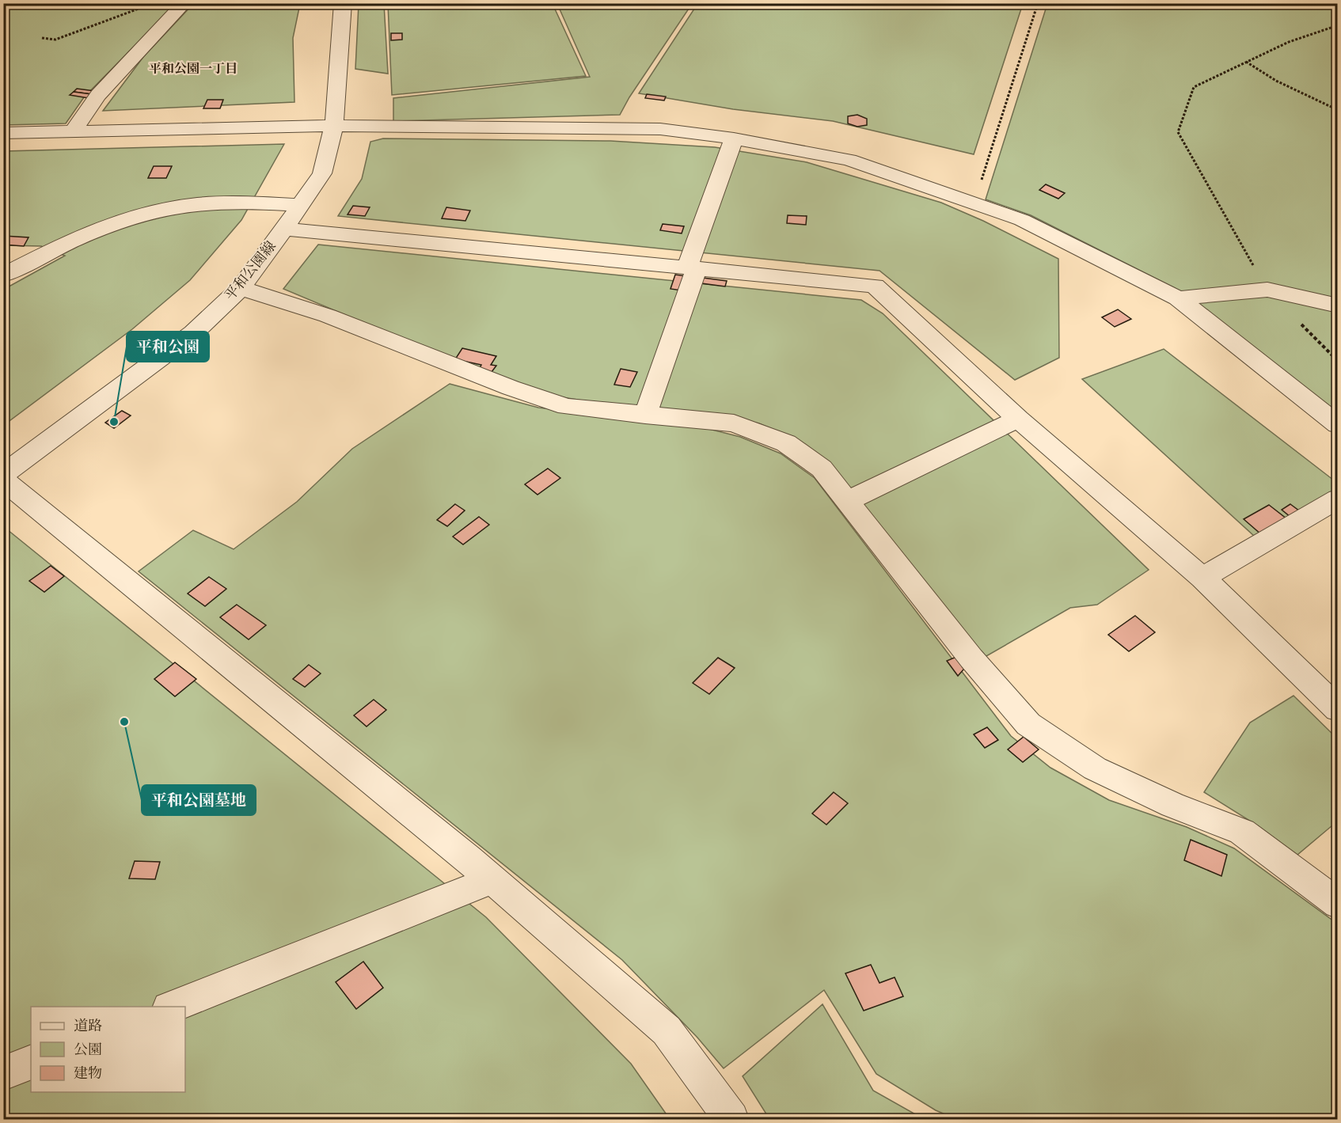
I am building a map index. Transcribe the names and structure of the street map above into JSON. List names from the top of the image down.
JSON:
{
  "streets": {
    "street": ["平和公園線"]
  },
  "districts": ["平和公園一丁目"],
  "places": ["平和公園", "平和公園墓地"],
  "legend": ["道路", "公園", "建物"]
}
